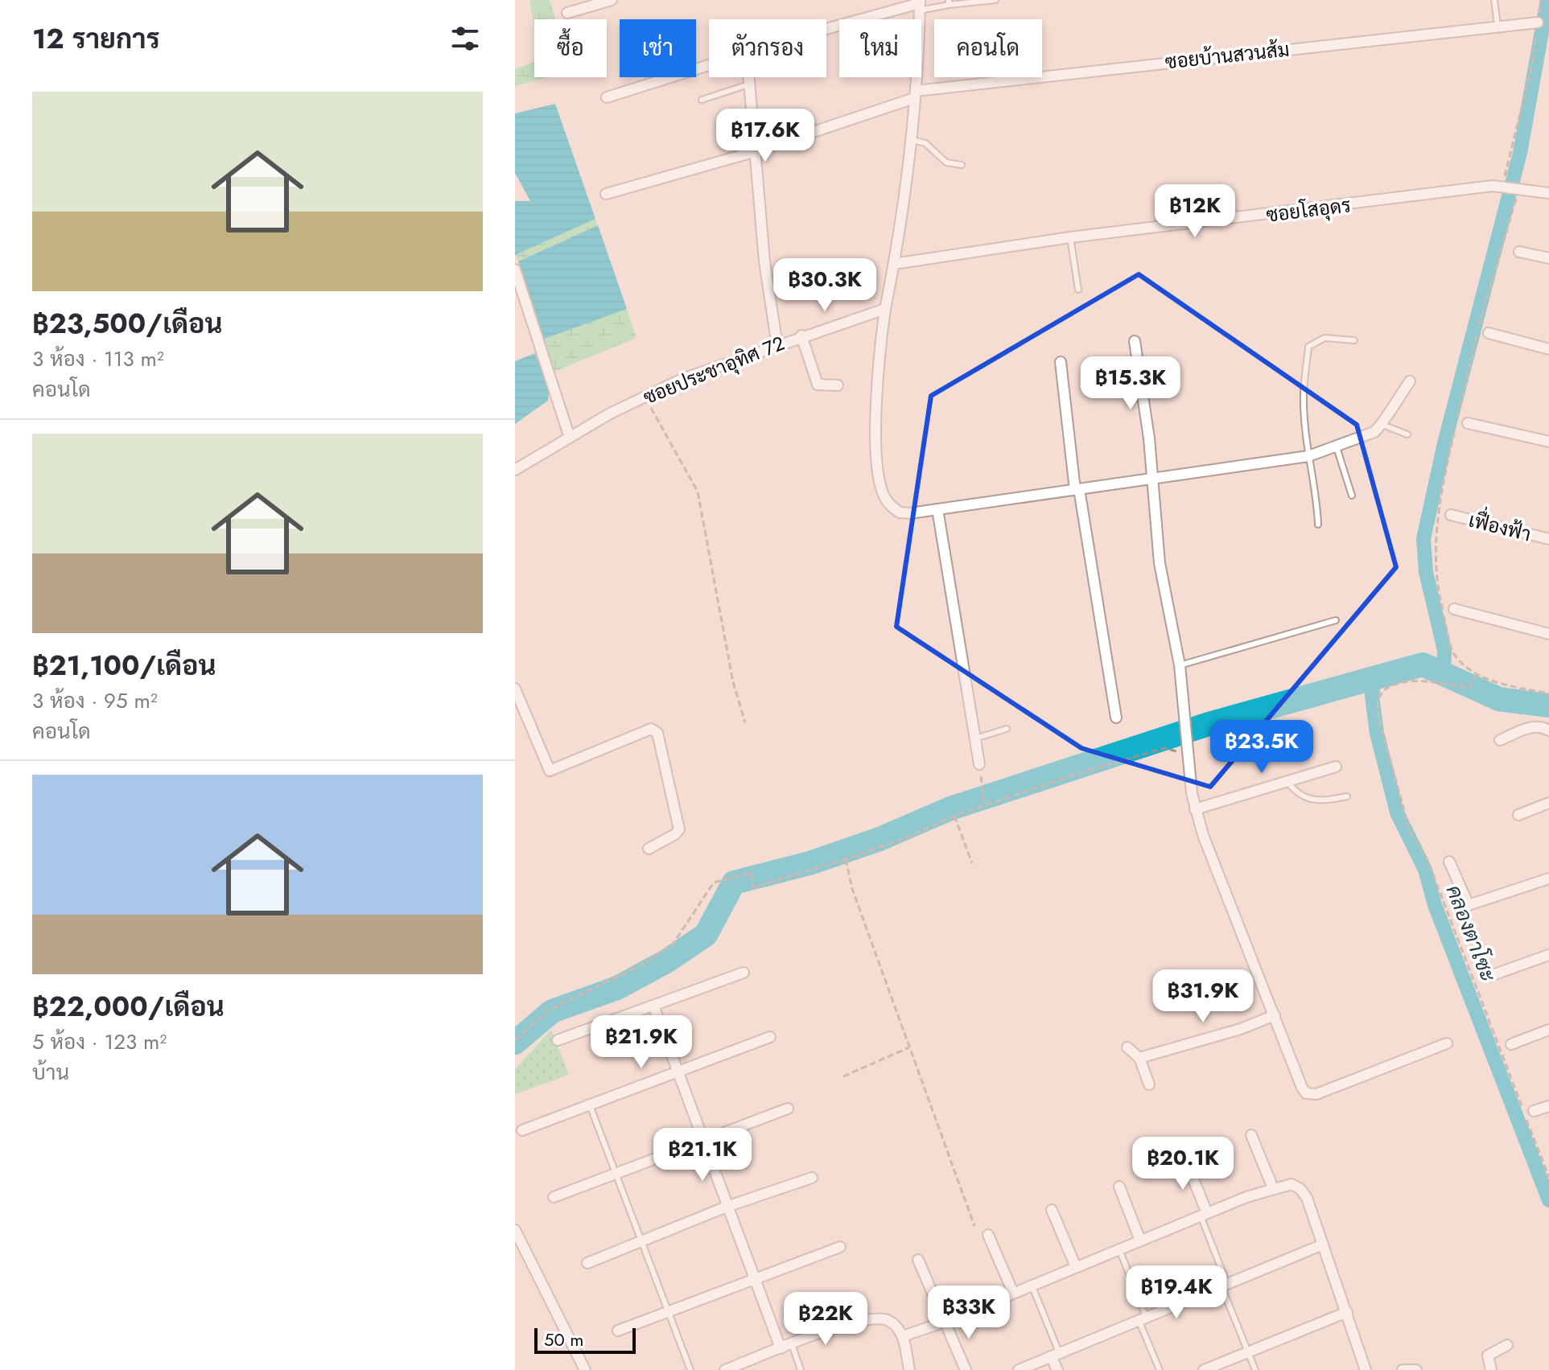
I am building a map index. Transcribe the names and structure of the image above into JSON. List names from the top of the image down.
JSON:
{
  "streets": {
    "street": [
      "ซอยบ้านสวนส้ม",
      "ซอยโสอุดร",
      "ซอยประชาอุทิศ 72",
      "เฟื่องฟ้า"
    ]
  },
  "water": ["คลองตาโซะ"],
  "scale_bar": "50 m",
  "page": {
    "heading": "12 รายการ",
    "chip": [
      "ซื้อ",
      "เช่า",
      "ตัวกรอง",
      "ใหม่",
      "คอนโด"
    ],
    "list": [
      {
        "name": "฿23,500/เดือน",
        "note": "3 ห้อง · 113 m² · คอนโด"
      },
      {
        "name": "฿21,100/เดือน",
        "note": "3 ห้อง · 95 m² · คอนโด"
      },
      {
        "name": "฿22,000/เดือน",
        "note": "5 ห้อง · 123 m² · บ้าน"
      }
    ],
    "price": [
      "฿17.6K",
      "฿12K",
      "฿30.3K",
      "฿15.3K",
      "฿23.5K",
      "฿31.9K",
      "฿21.9K",
      "฿21.1K",
      "฿20.1K",
      "฿19.4K",
      "฿33K",
      "฿22K"
    ],
    "scale": "50 m"
  }
}
